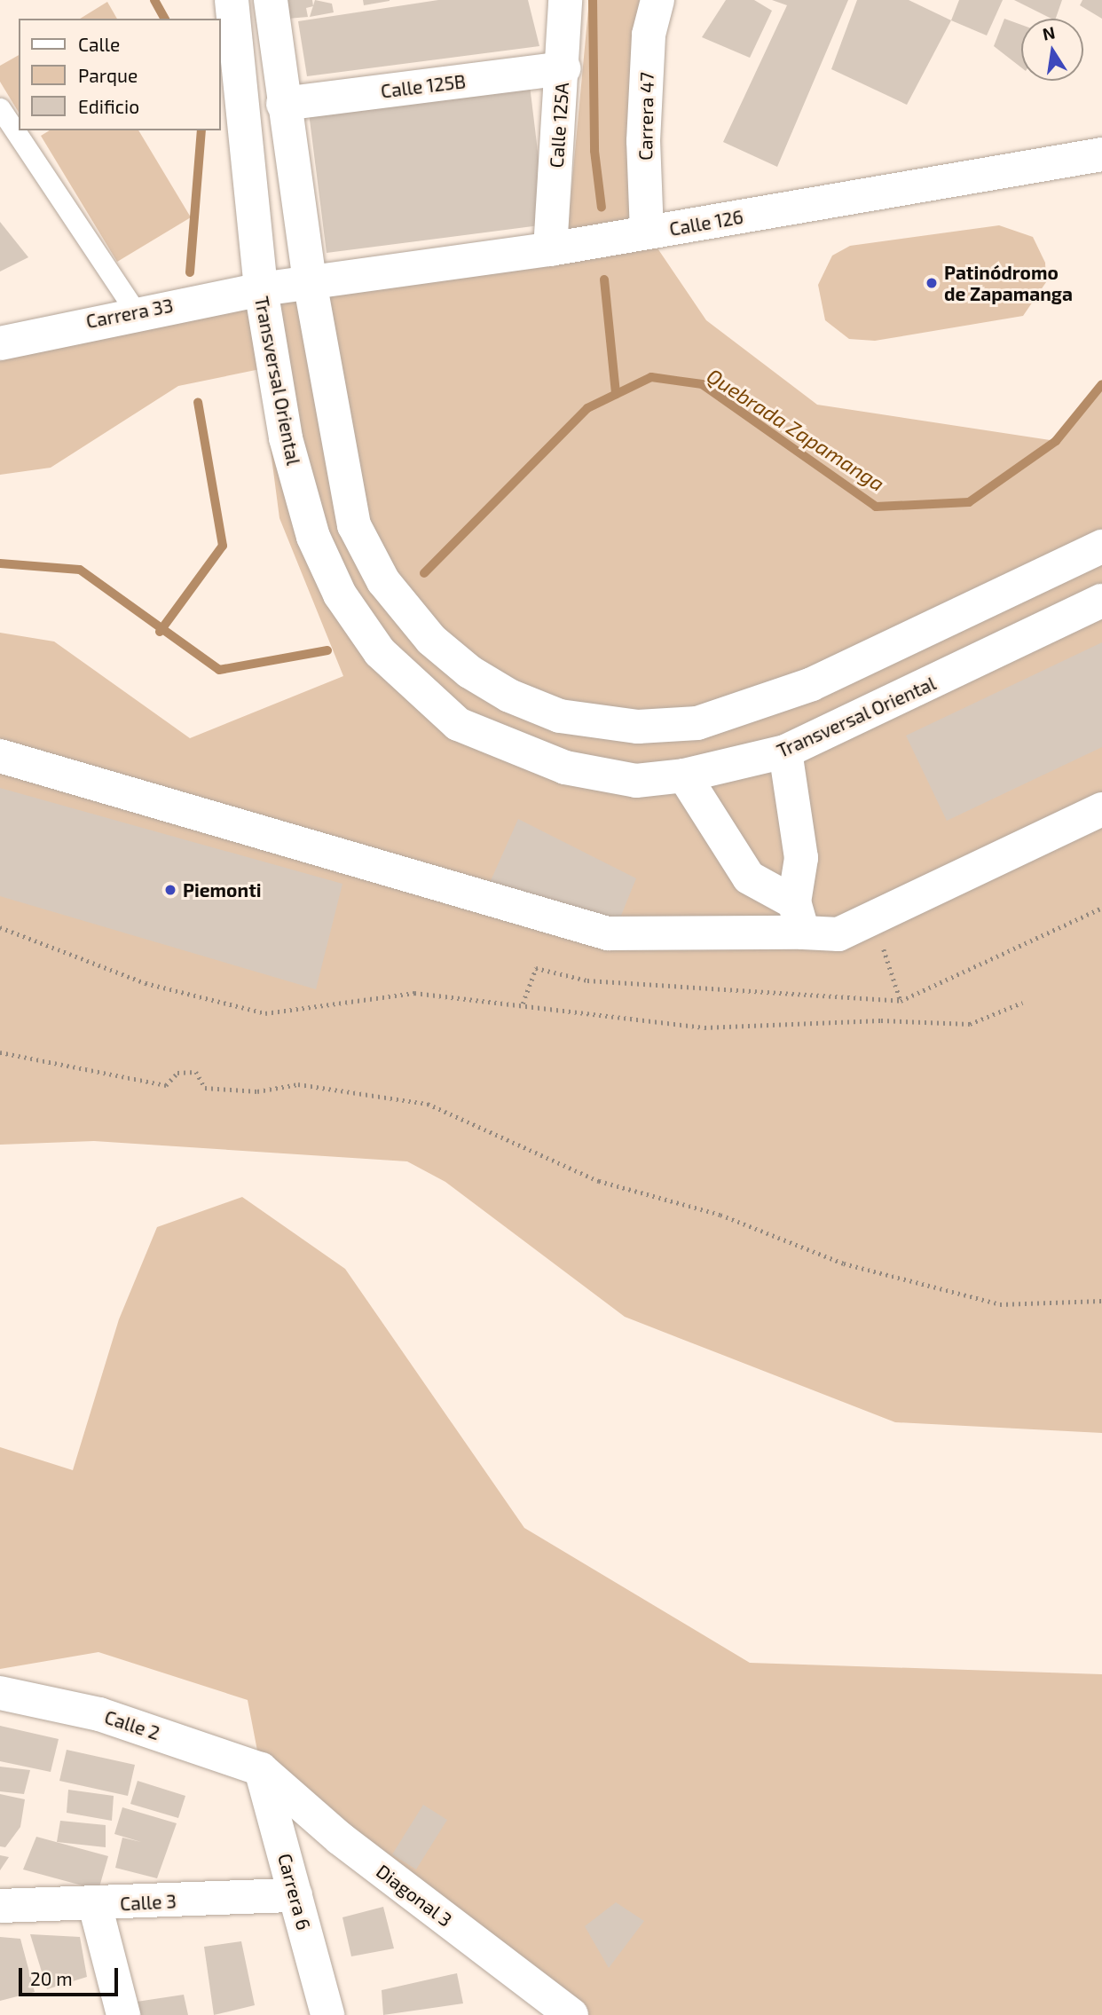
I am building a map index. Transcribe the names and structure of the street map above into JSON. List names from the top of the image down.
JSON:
{
  "streets": {
    "street": [
      "Calle 125B",
      "Carrera 47",
      "Calle 125A",
      "Calle 126",
      "Carrera 33",
      "Transversal Oriental",
      "Calle 2",
      "Carrera 6",
      "Diagonal 3",
      "Calle 3"
    ]
  },
  "crossings": [
    ["Calle 125B", "Calle 125A"],
    ["Carrera 47", "Calle 126"],
    ["Calle 125A", "Calle 126"],
    ["Calle 126", "Carrera 33"],
    ["Carrera 33", "Transversal Oriental"],
    ["Calle 2", "Carrera 6"],
    ["Calle 2", "Diagonal 3"],
    ["Carrera 6", "Diagonal 3"],
    ["Carrera 6", "Calle 3"]
  ],
  "water": ["Quebrada Zapamanga"],
  "places": ["Patinódromo de Zapamanga", "Piemonti"],
  "legend": ["Calle", "Parque", "Edificio"],
  "scale_bar": "20 m",
  "north": "top"
}
